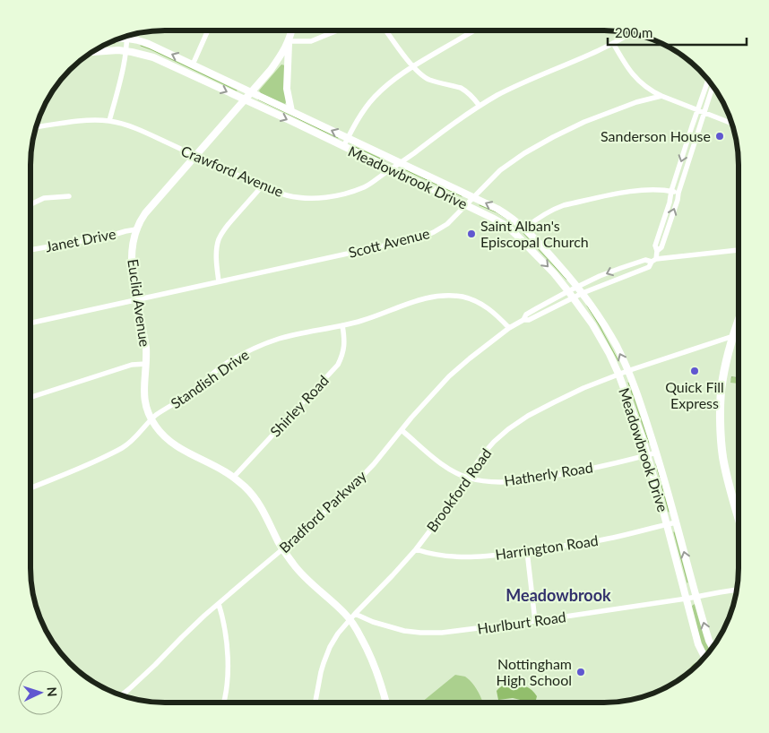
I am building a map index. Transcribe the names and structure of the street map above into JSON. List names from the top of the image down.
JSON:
{
  "streets": {
    "street": [
      "Crawford Avenue",
      "Meadowbrook Drive",
      "Janet Drive",
      "Scott Avenue",
      "Euclid Avenue",
      "Standish Drive",
      "Shirley Road",
      "Hatherly Road",
      "Brookford Road",
      "Bradford Parkway",
      "Harrington Road",
      "Hurlburt Road"
    ]
  },
  "crossings": [
    ["Crawford Avenue", "Meadowbrook Drive"],
    ["Crawford Avenue", "Euclid Avenue"],
    ["Meadowbrook Drive", "Scott Avenue"],
    ["Meadowbrook Drive", "Euclid Avenue"],
    ["Meadowbrook Drive", "Hatherly Road"],
    ["Meadowbrook Drive", "Brookford Road"],
    ["Meadowbrook Drive", "Bradford Parkway"],
    ["Meadowbrook Drive", "Harrington Road"],
    ["Meadowbrook Drive", "Hurlburt Road"],
    ["Janet Drive", "Euclid Avenue"],
    ["Scott Avenue", "Euclid Avenue"],
    ["Euclid Avenue", "Standish Drive"],
    ["Euclid Avenue", "Shirley Road"],
    ["Euclid Avenue", "Brookford Road"],
    ["Euclid Avenue", "Bradford Parkway"],
    ["Euclid Avenue", "Hurlburt Road"],
    ["Standish Drive", "Shirley Road"],
    ["Standish Drive", "Bradford Parkway"],
    ["Hatherly Road", "Brookford Road"],
    ["Hatherly Road", "Bradford Parkway"],
    ["Brookford Road", "Harrington Road"],
    ["Brookford Road", "Hurlburt Road"]
  ],
  "districts": ["Meadowbrook"],
  "places": [
    "Sanderson House",
    "Saint Alban's Episcopal Church",
    "Quick Fill Express",
    "Nottingham High School"
  ],
  "scale_bar": "200 m",
  "north": "right"
}
